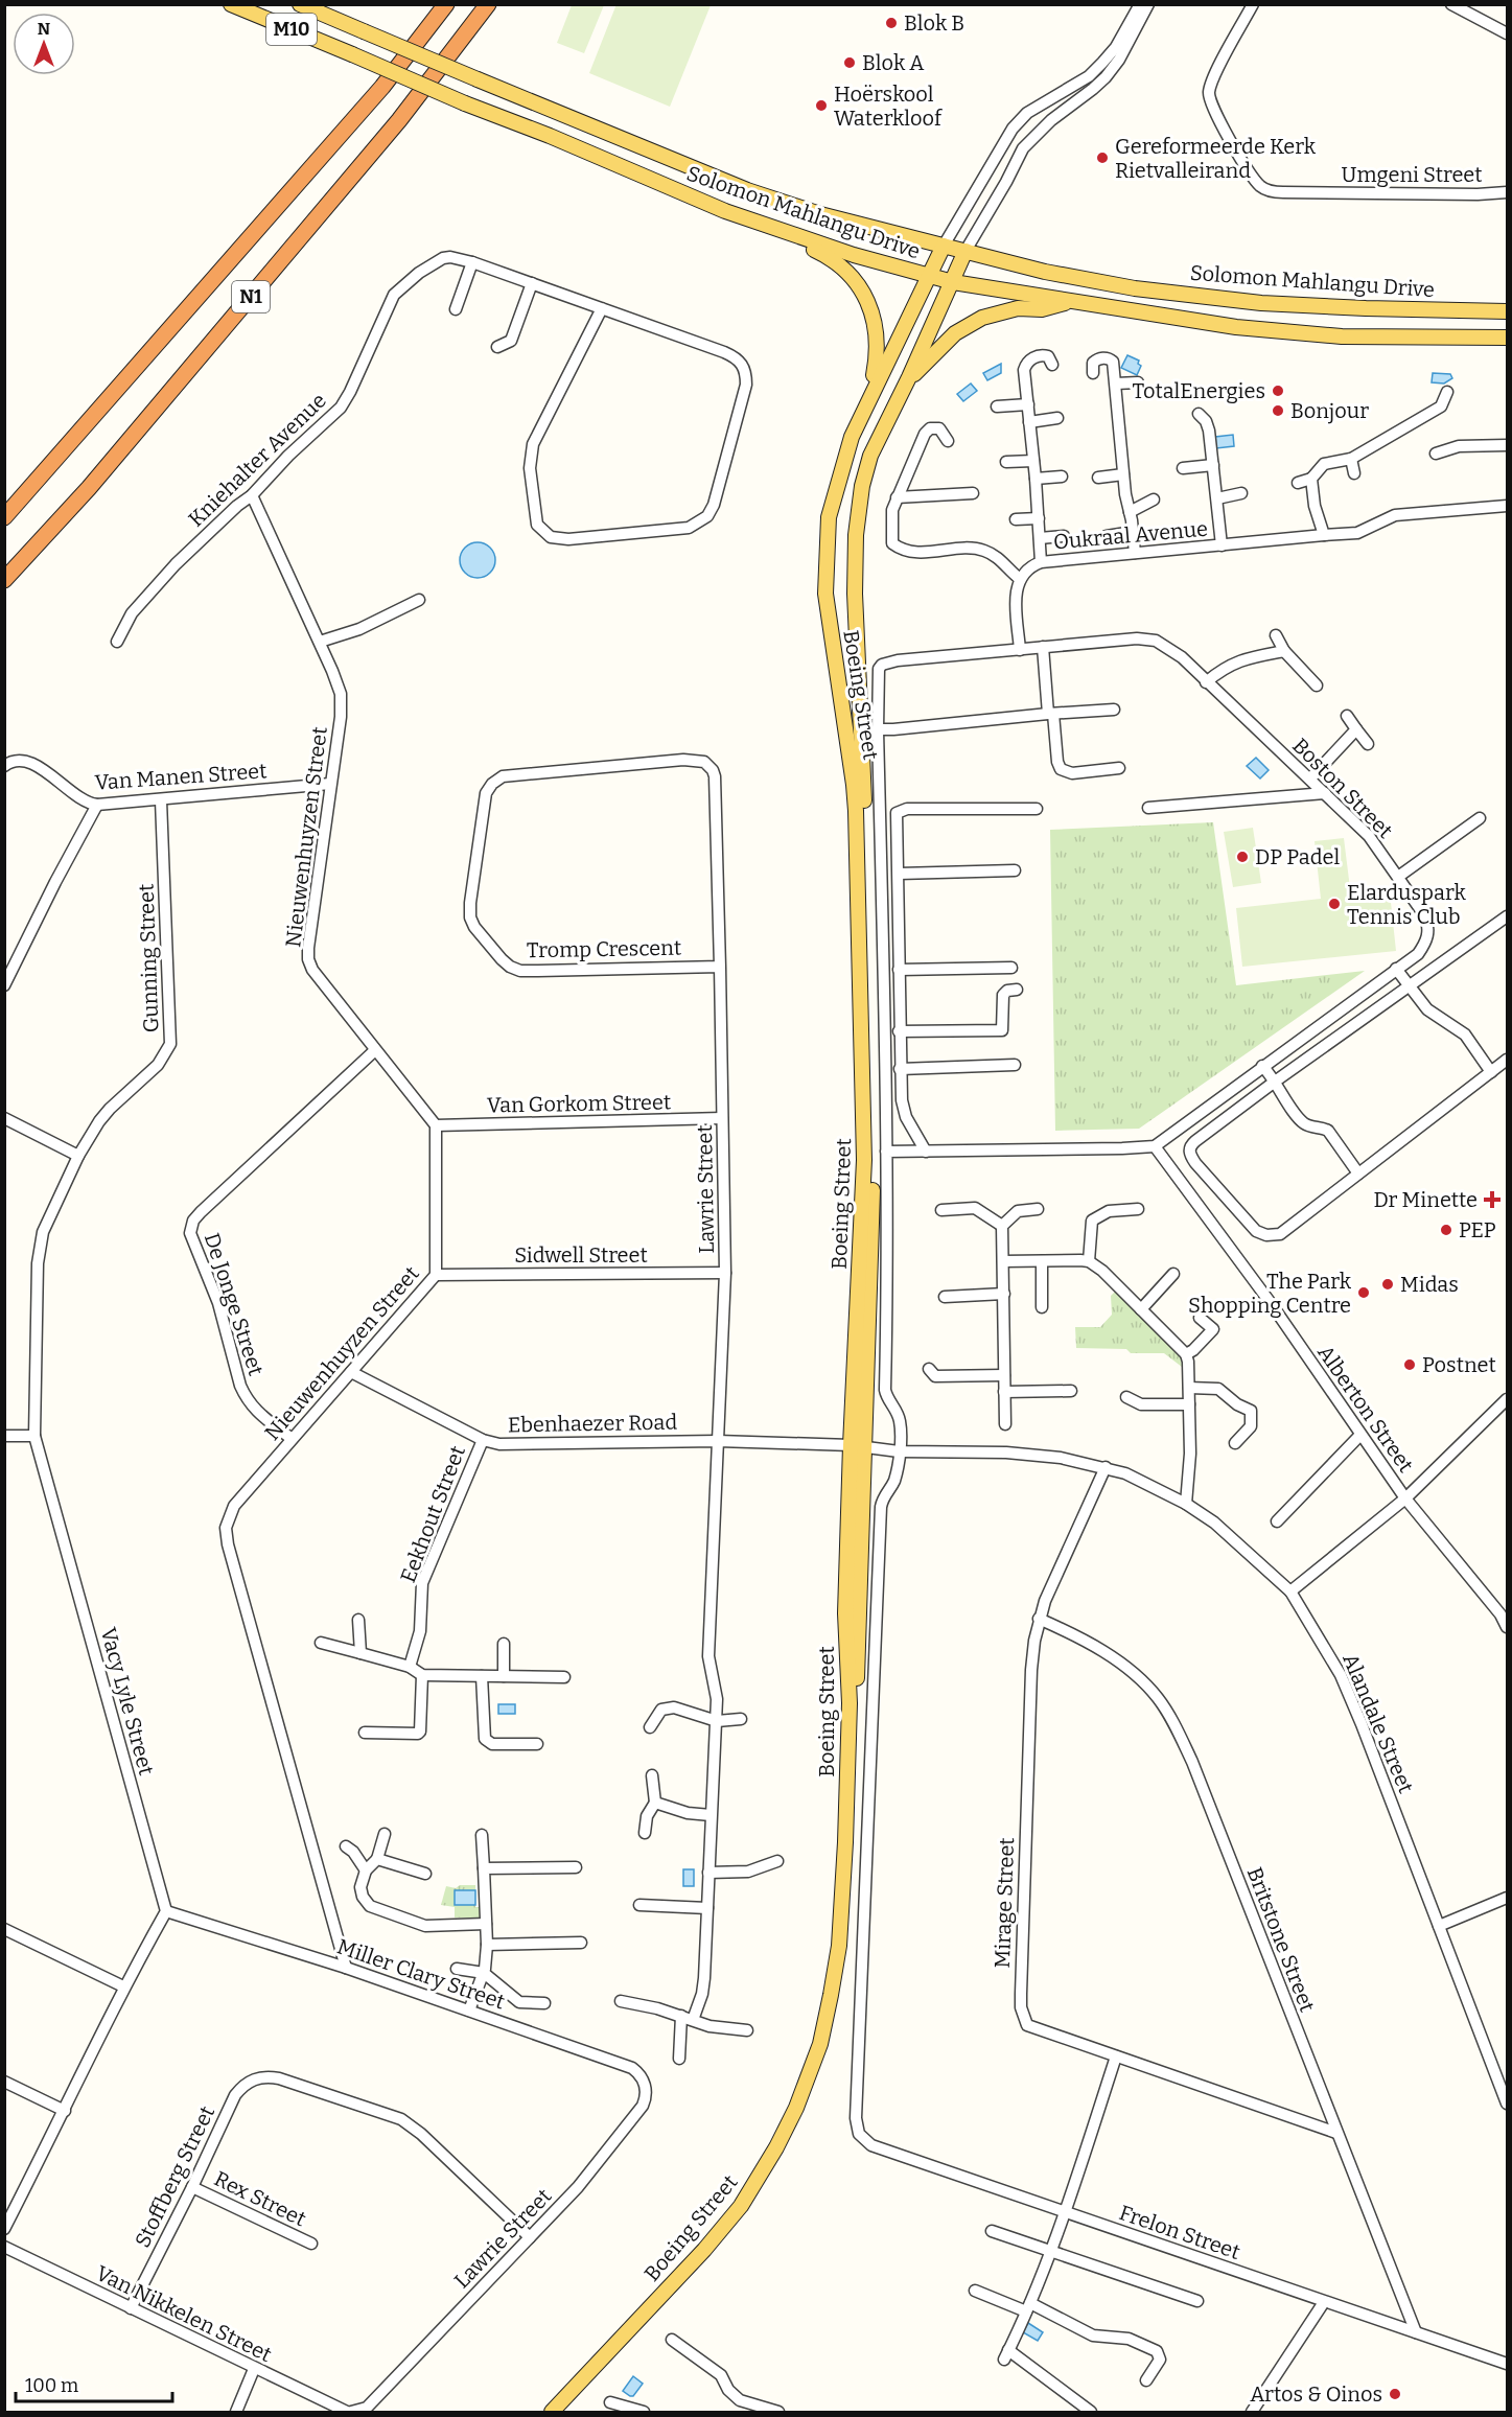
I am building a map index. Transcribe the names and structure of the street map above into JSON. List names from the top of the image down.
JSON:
{
  "streets": {
    "highway": ["N1"],
    "main road": ["M10", "Solomon Mahlangu Drive", "Boeing Street"],
    "street": [
      "Umgeni Street",
      "Kniehalter Avenue",
      "Oukraal Avenue",
      "Van Manen Street",
      "Boston Street",
      "Nieuwenhuyzen Street",
      "Tromp Crescent",
      "Gunning Street",
      "Van Gorkom Street",
      "Lawrie Street",
      "Sidwell Street",
      "De Jonge Street",
      "Alberton Street",
      "Ebenhaezer Road",
      "Eekhout Street",
      "Vacy Lyle Street",
      "Alandale Street",
      "Mirage Street",
      "Britstone Street",
      "Miller Clary Street",
      "Stoffberg Street",
      "Rex Street",
      "Frelon Street",
      "Van Nikkelen Street"
    ]
  },
  "crossings": [
    ["Solomon Mahlangu Drive", "Boeing Street"],
    ["Kniehalter Avenue", "Nieuwenhuyzen Street"],
    ["Boeing Street", "Boston Street"],
    ["Boeing Street", "Ebenhaezer Road"],
    ["Boeing Street", "Alandale Street"],
    ["Boeing Street", "Frelon Street"],
    ["Van Manen Street", "Nieuwenhuyzen Street"],
    ["Van Manen Street", "Gunning Street"],
    ["Boston Street", "Alberton Street"],
    ["Nieuwenhuyzen Street", "Van Gorkom Street"],
    ["Nieuwenhuyzen Street", "Sidwell Street"],
    ["Nieuwenhuyzen Street", "De Jonge Street"],
    ["Nieuwenhuyzen Street", "Ebenhaezer Road"],
    ["Nieuwenhuyzen Street", "Miller Clary Street"],
    ["Tromp Crescent", "Lawrie Street"],
    ["Gunning Street", "Vacy Lyle Street"],
    ["Van Gorkom Street", "Lawrie Street"],
    ["Lawrie Street", "Sidwell Street"],
    ["Lawrie Street", "Ebenhaezer Road"],
    ["Lawrie Street", "Miller Clary Street"],
    ["Lawrie Street", "Stoffberg Street"],
    ["Lawrie Street", "Van Nikkelen Street"],
    ["Ebenhaezer Road", "Eekhout Street"],
    ["Ebenhaezer Road", "Alandale Street"],
    ["Vacy Lyle Street", "Miller Clary Street"],
    ["Alandale Street", "Mirage Street"],
    ["Mirage Street", "Britstone Street"],
    ["Britstone Street", "Frelon Street"],
    ["Stoffberg Street", "Rex Street"],
    ["Stoffberg Street", "Van Nikkelen Street"]
  ],
  "places": {
    "other": [
      "Blok B",
      "Blok A",
      "Hoërskool Waterkloof",
      "Gereformeerde Kerk Rietvalleirand",
      "TotalEnergies",
      "Bonjour",
      "DP Padel",
      "Elarduspark Tennis Club",
      "PEP",
      "Midas",
      "The Park Shopping Centre",
      "Postnet",
      "Artos & Oinos"
    ],
    "health": ["Dr Minette"]
  },
  "scale_bar": "100 m",
  "north": "top"
}
